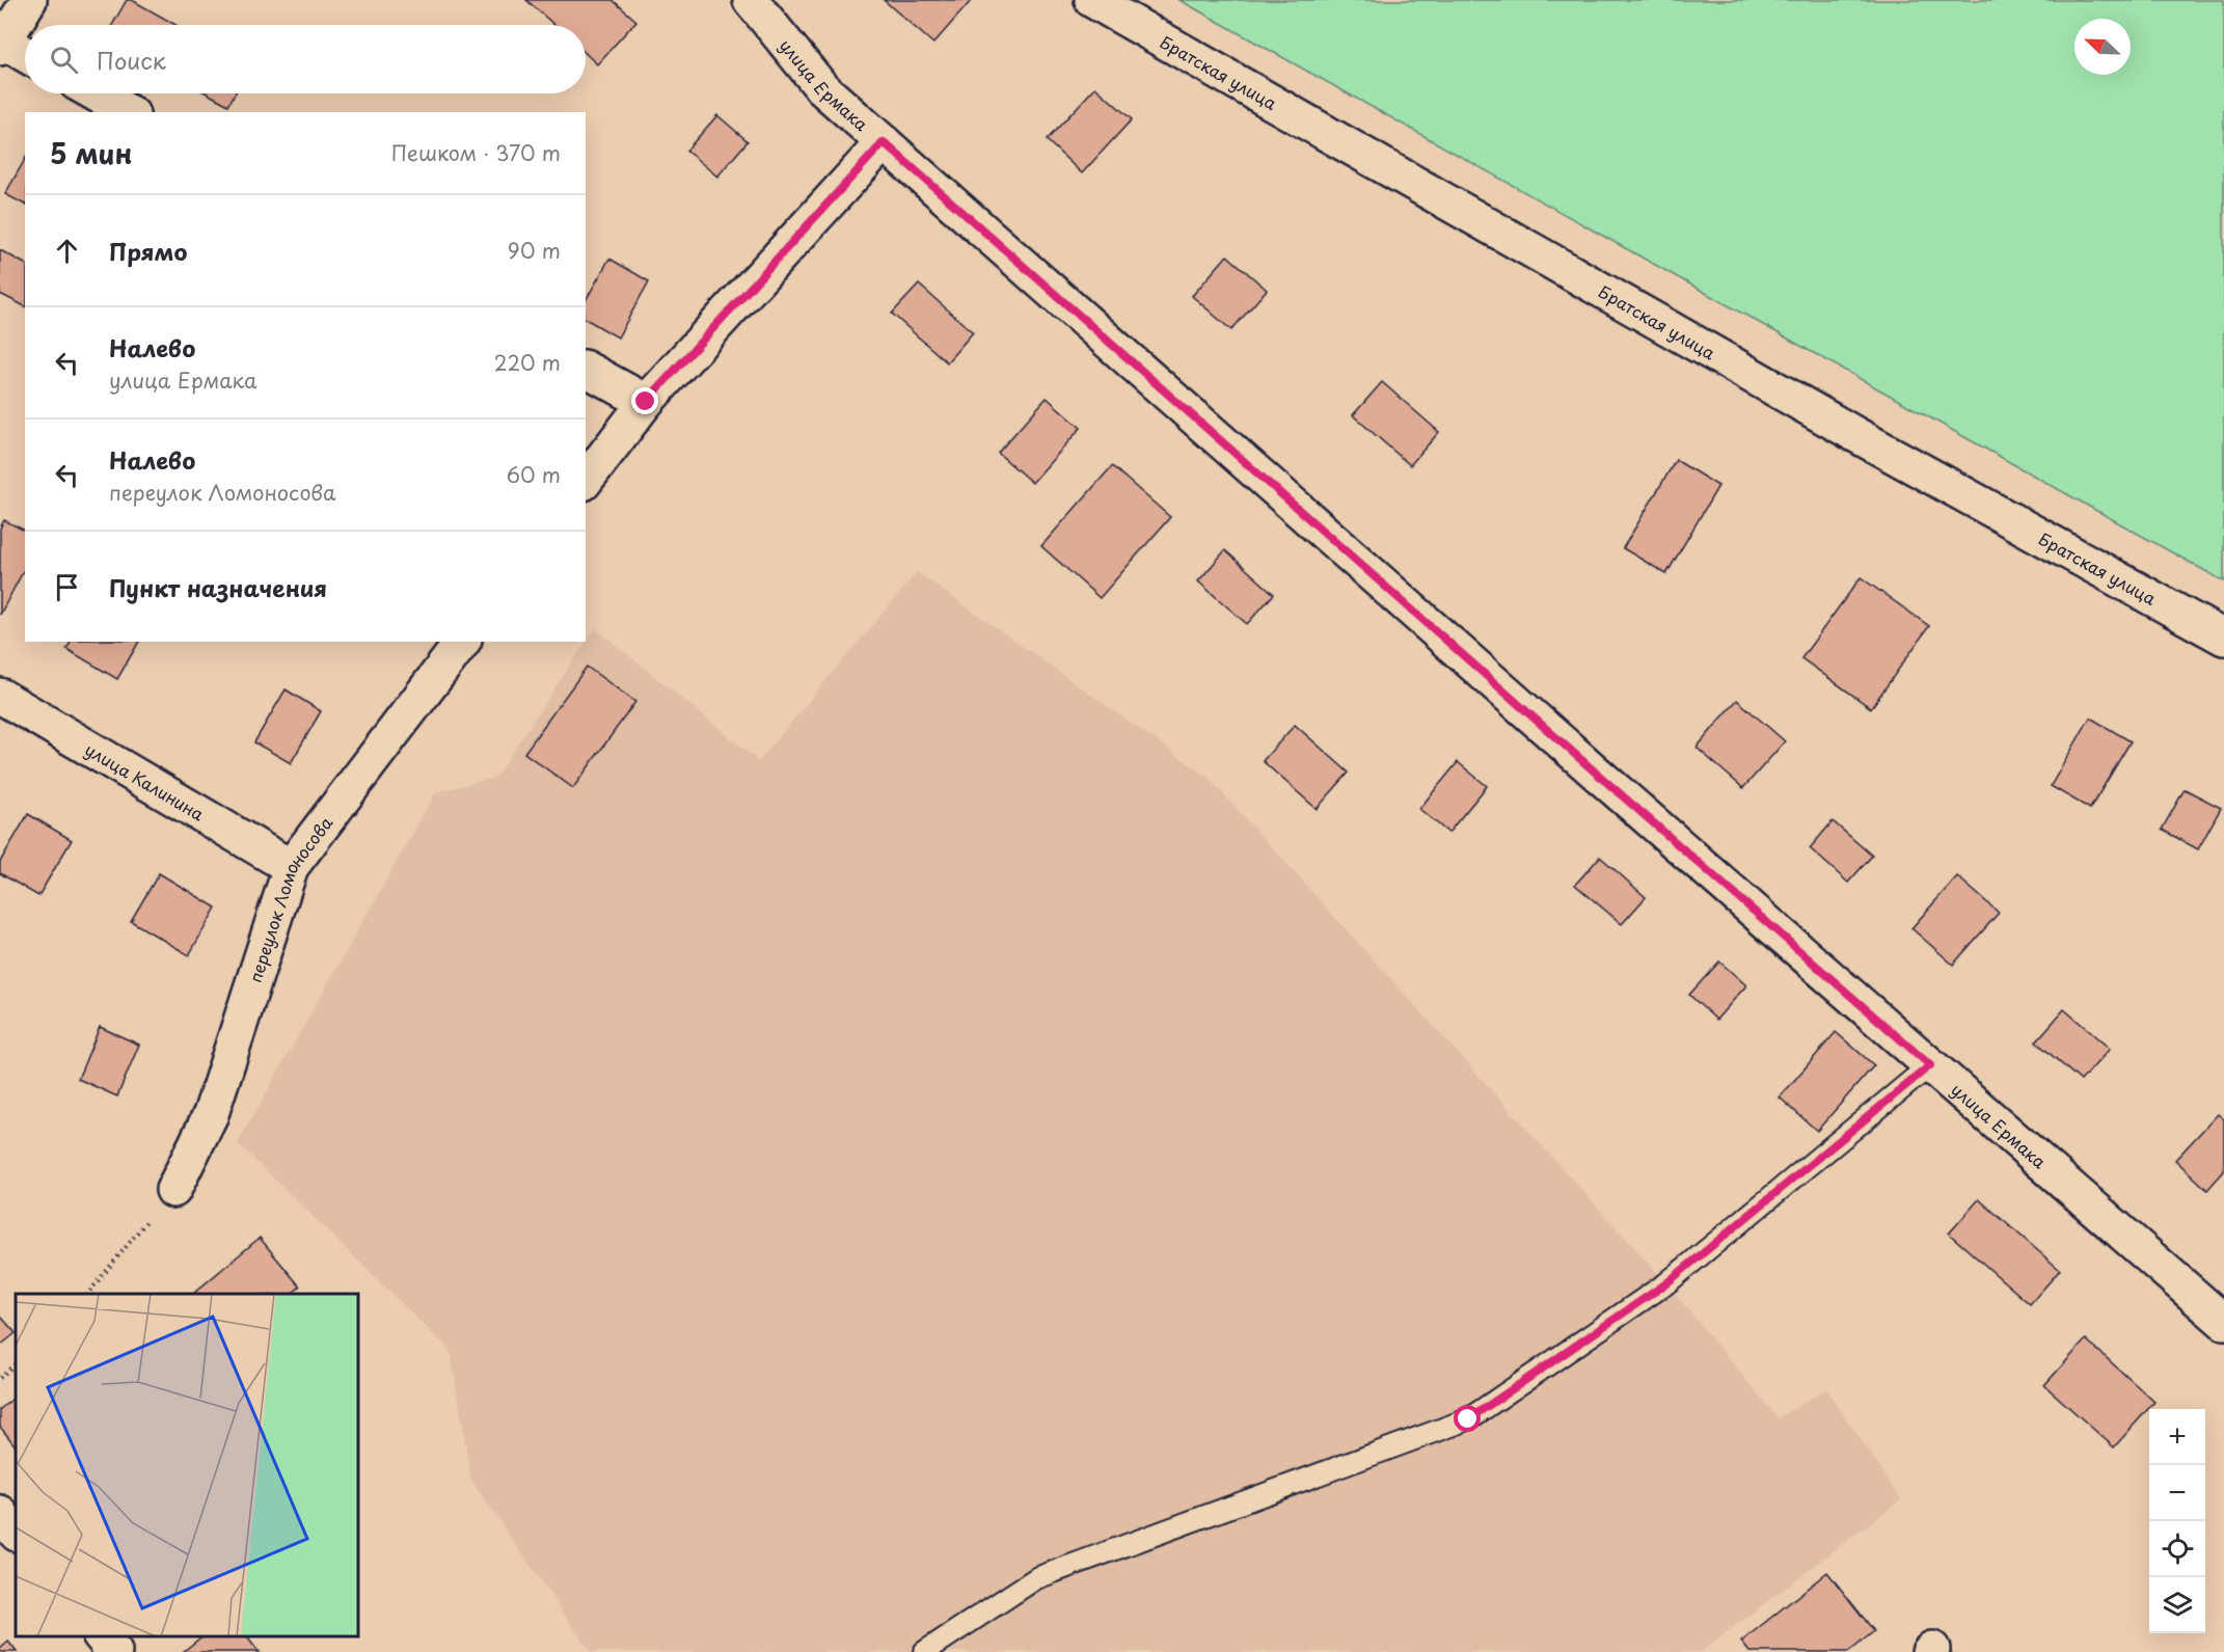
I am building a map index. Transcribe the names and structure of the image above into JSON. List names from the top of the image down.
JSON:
{
  "streets": {
    "street": [
      "Братская улица",
      "улица Ермака",
      "улица Калинина",
      "переулок Ломоносова"
    ]
  },
  "crossings": [
    ["улица Калинина", "переулок Ломоносова"]
  ],
  "north": "top left",
  "page": {
    "search": "Поиск",
    "heading": ["5 мин", "Пешком · 370 m"],
    "list": [
      ["Прямо", "90 m"],
      ["Налево", "улица Ермака", "220 m"],
      ["Налево", "переулок Ломоносова", "60 m"],
      "Пункт назначения"
    ],
    "map_buttons": ["+", "−"]
  }
}
